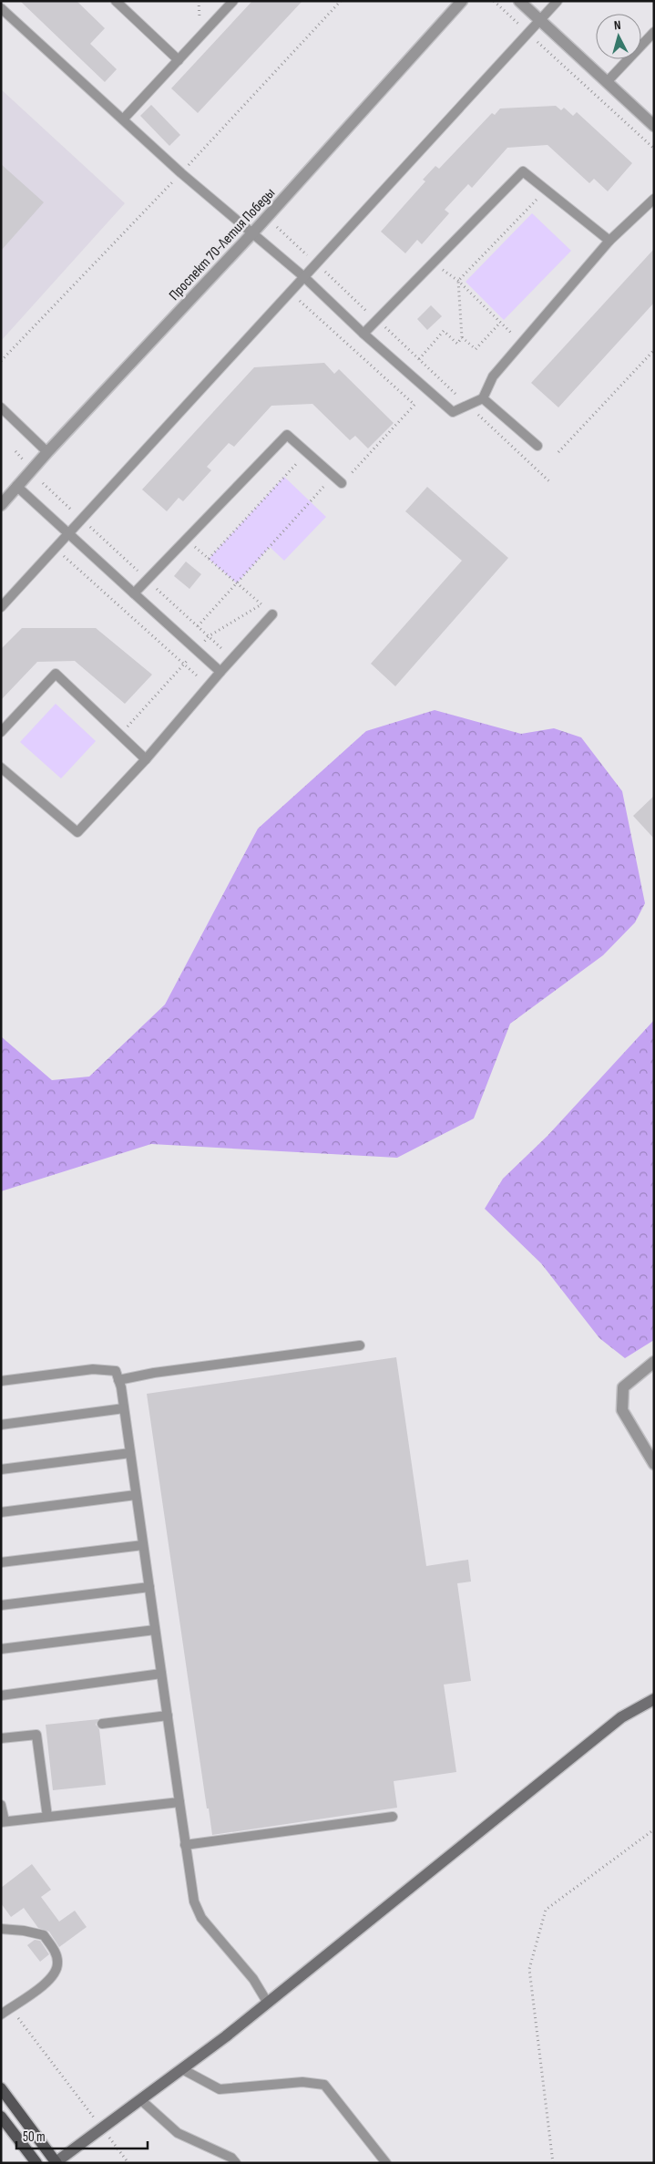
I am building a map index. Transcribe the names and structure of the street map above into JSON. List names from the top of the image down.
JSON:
{
  "streets": {
    "street": ["Проспект 70-Летия Победы"]
  },
  "scale_bar": "50 m",
  "north": "top"
}
